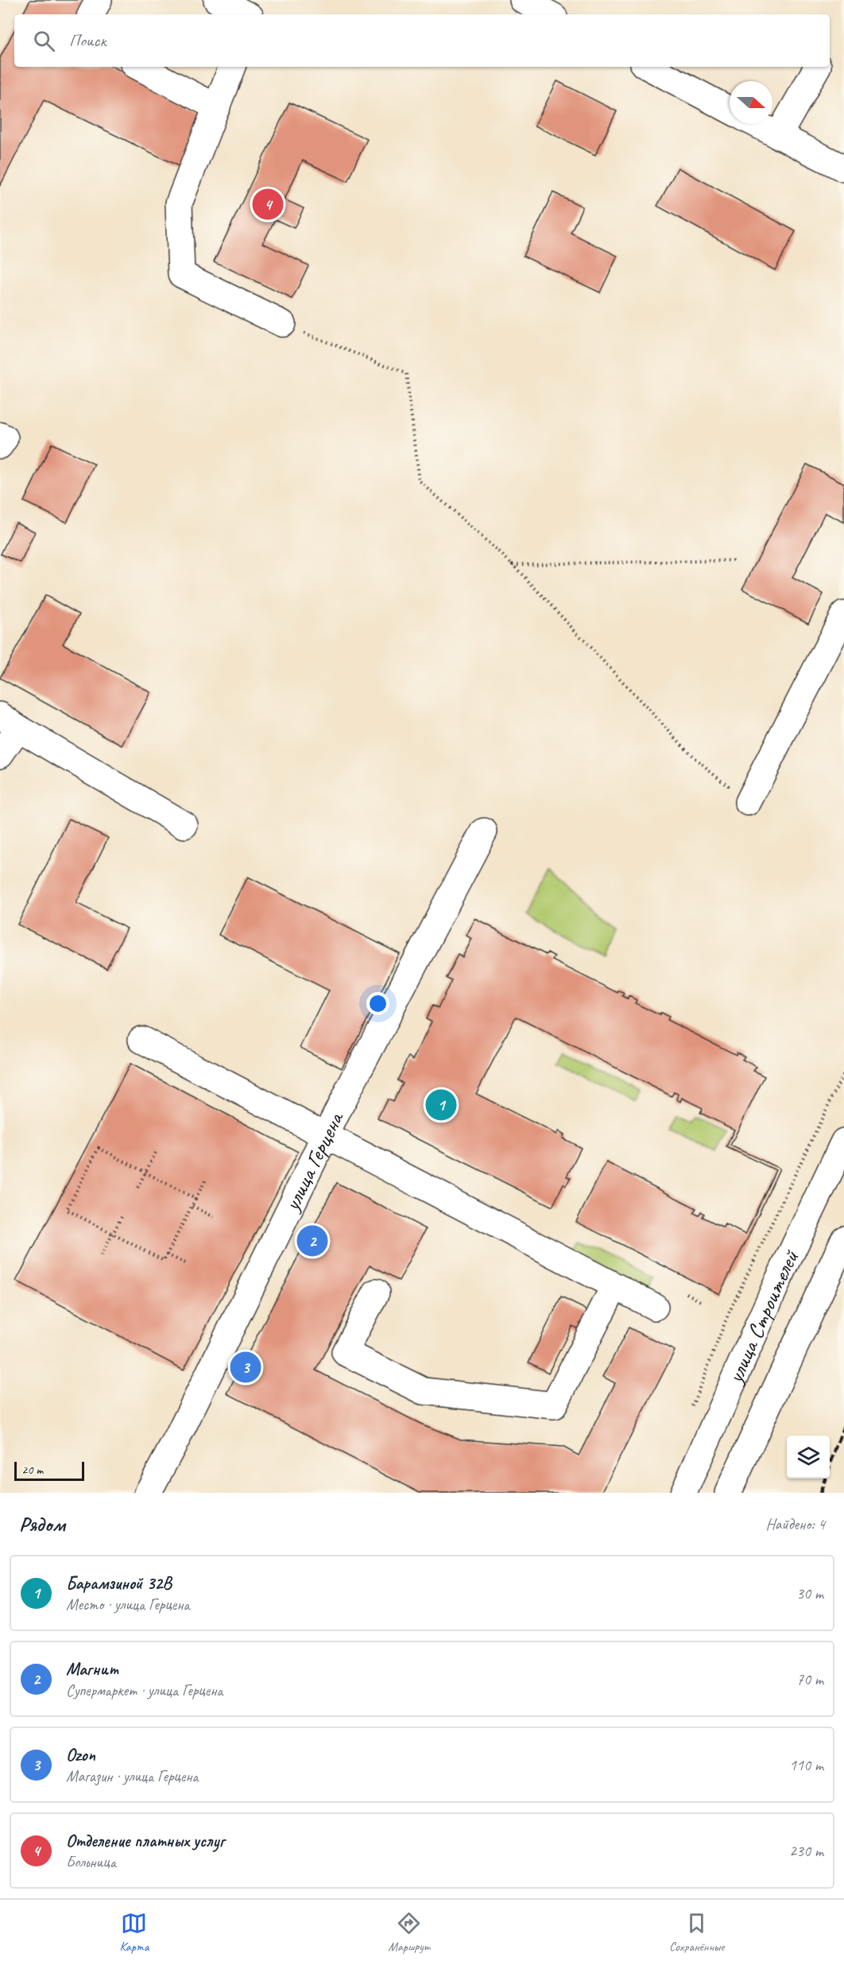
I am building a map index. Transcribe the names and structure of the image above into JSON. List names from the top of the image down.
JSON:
{
  "streets": {
    "main road": ["улица Герцена", "улица Строителей"]
  },
  "scale_bar": "20 m",
  "north": "right",
  "page": {
    "search": "Поиск",
    "pins": [
      "4",
      "1",
      "2",
      "3"
    ],
    "scale": "20 m",
    "heading": ["Рядом", "Найдено: 4"],
    "list": [
      {
        "mark": "1",
        "name": "Барамзиной 32В",
        "note": "Место · улица Герцена",
        "value": "30 m"
      },
      {
        "mark": "2",
        "name": "Магнит",
        "note": "Супермаркет · улица Герцена",
        "value": "70 m"
      },
      {
        "mark": "3",
        "name": "Ozon",
        "note": "Магазин · улица Герцена",
        "value": "110 m"
      },
      {
        "mark": "4",
        "name": "Отделение платных услуг",
        "note": "Больница",
        "value": "230 m"
      }
    ],
    "nav": ["Карта", "Маршрут", "Сохранённые"]
  }
}
